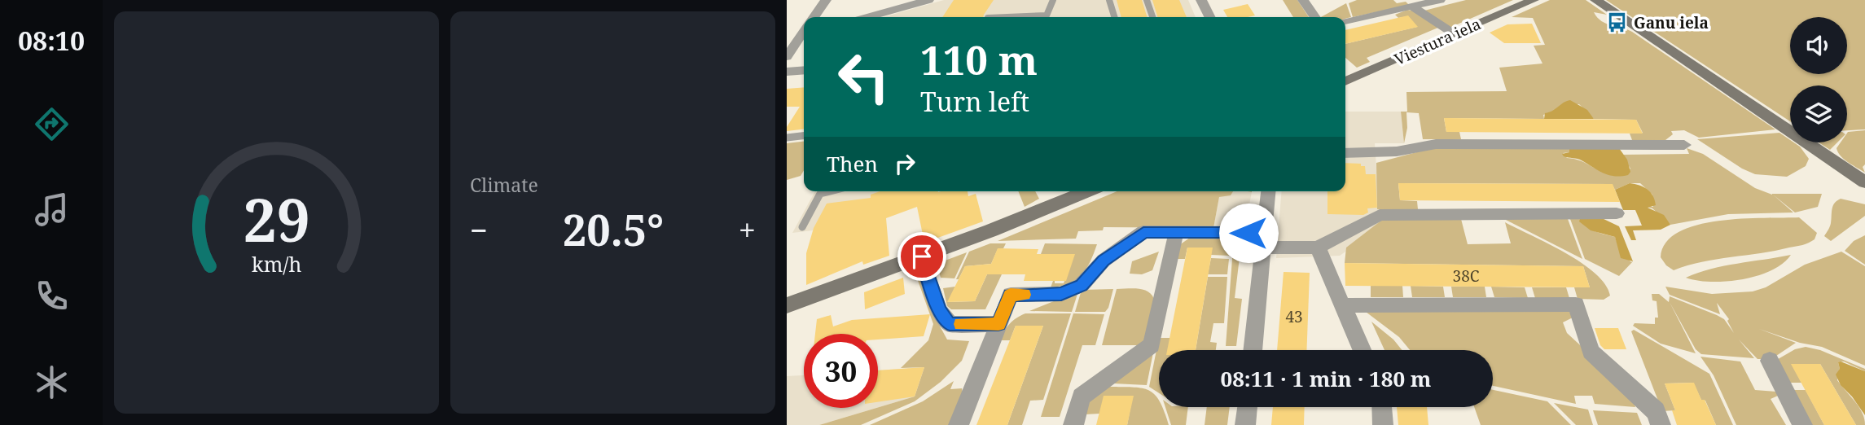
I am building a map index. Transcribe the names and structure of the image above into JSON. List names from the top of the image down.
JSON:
{
  "streets": {
    "street": ["Viestura iela"]
  },
  "places": {
    "bus stop": ["Ganu iela"]
  },
  "house_numbers": ["38C", "43"],
  "page": {
    "tabs": "08:10",
    "tile": "Climate",
    "turn": ["110 m", "Turn left"],
    "then": "Then",
    "heat": ["−", "20.5°", "+"],
    "limit": "30",
    "trip": "08:11 · 1 min · 180 m",
    "gauge": ["29", "km/h"]
  }
}
